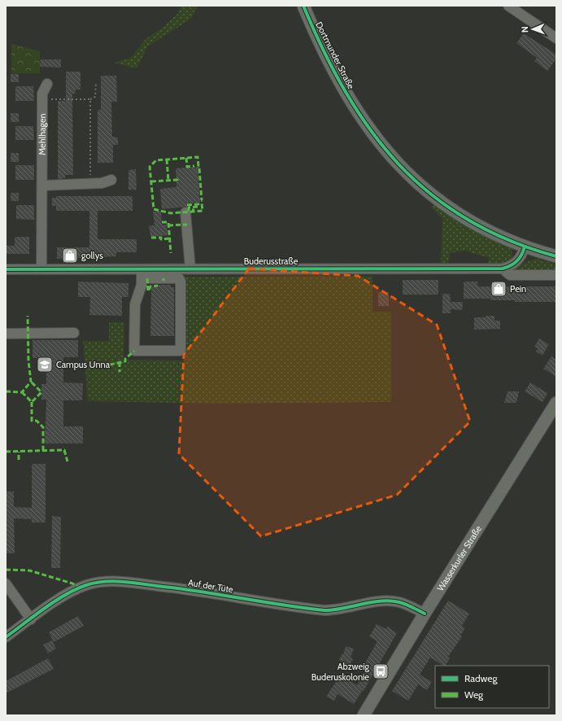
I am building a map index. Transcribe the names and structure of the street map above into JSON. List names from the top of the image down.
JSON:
{
  "streets": {
    "main road": ["Dortmunder Straße", "Wasserkurler Straße"],
    "street": ["Mehlhagen", "Buderusstraße", "Auf der Tüte"]
  },
  "crossings": [
    ["Dortmunder Straße", "Buderusstraße"],
    ["Mehlhagen", "Buderusstraße"],
    ["Wasserkurler Straße", "Auf der Tüte"]
  ],
  "places": {
    "shop": ["gollys", "Pein"],
    "school or university": ["Campus Unna"],
    "bus stop": ["Abzweig Buderuskolonie"]
  },
  "legend": ["Radweg", "Weg"],
  "north": "left"
}
